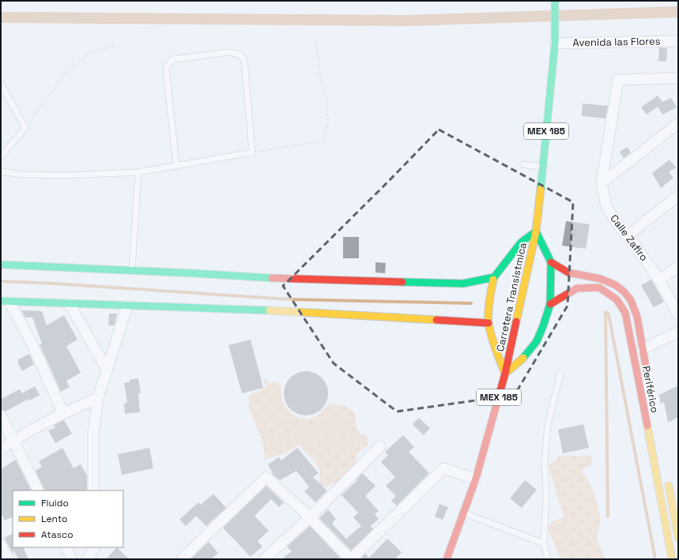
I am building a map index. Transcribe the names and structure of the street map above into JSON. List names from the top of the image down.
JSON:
{
  "streets": {
    "main road": ["MEX 185", "Carretera Transistmica", "Periférico"],
    "street": ["Avenida las Flores", "Calle Zafiro"]
  },
  "crossings": [
    ["Avenida las Flores", "Carretera Transistmica"]
  ],
  "legend": ["Fluido", "Lento", "Atasco"]
}
